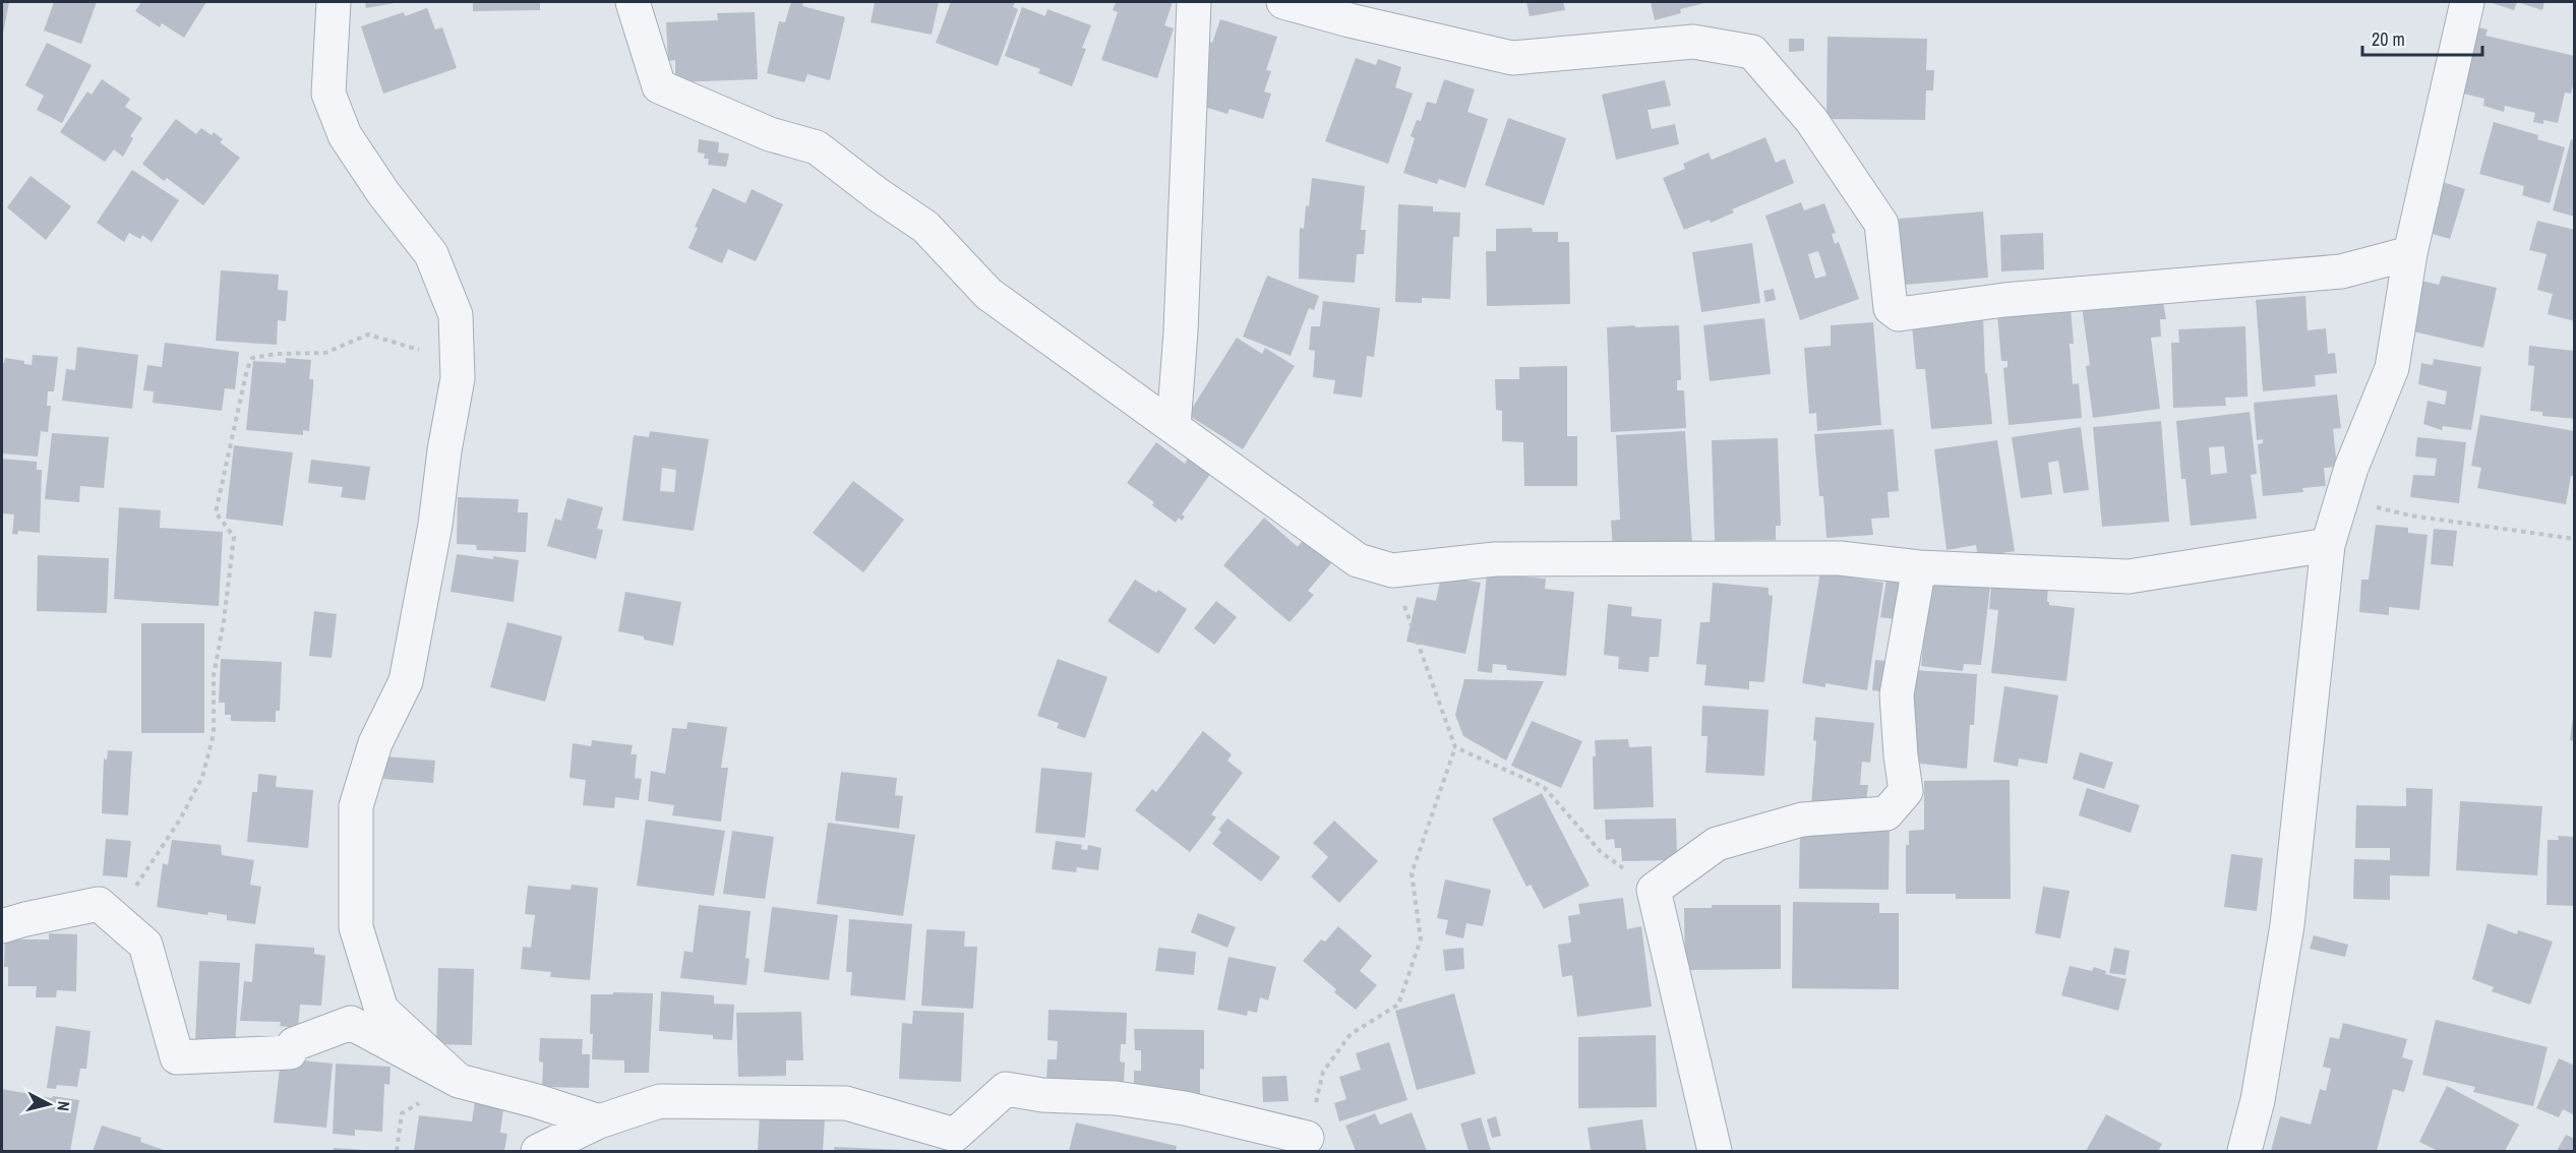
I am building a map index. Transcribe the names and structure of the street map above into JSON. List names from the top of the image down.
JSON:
{
  "scale_bar": "20 m",
  "north": "right"
}
